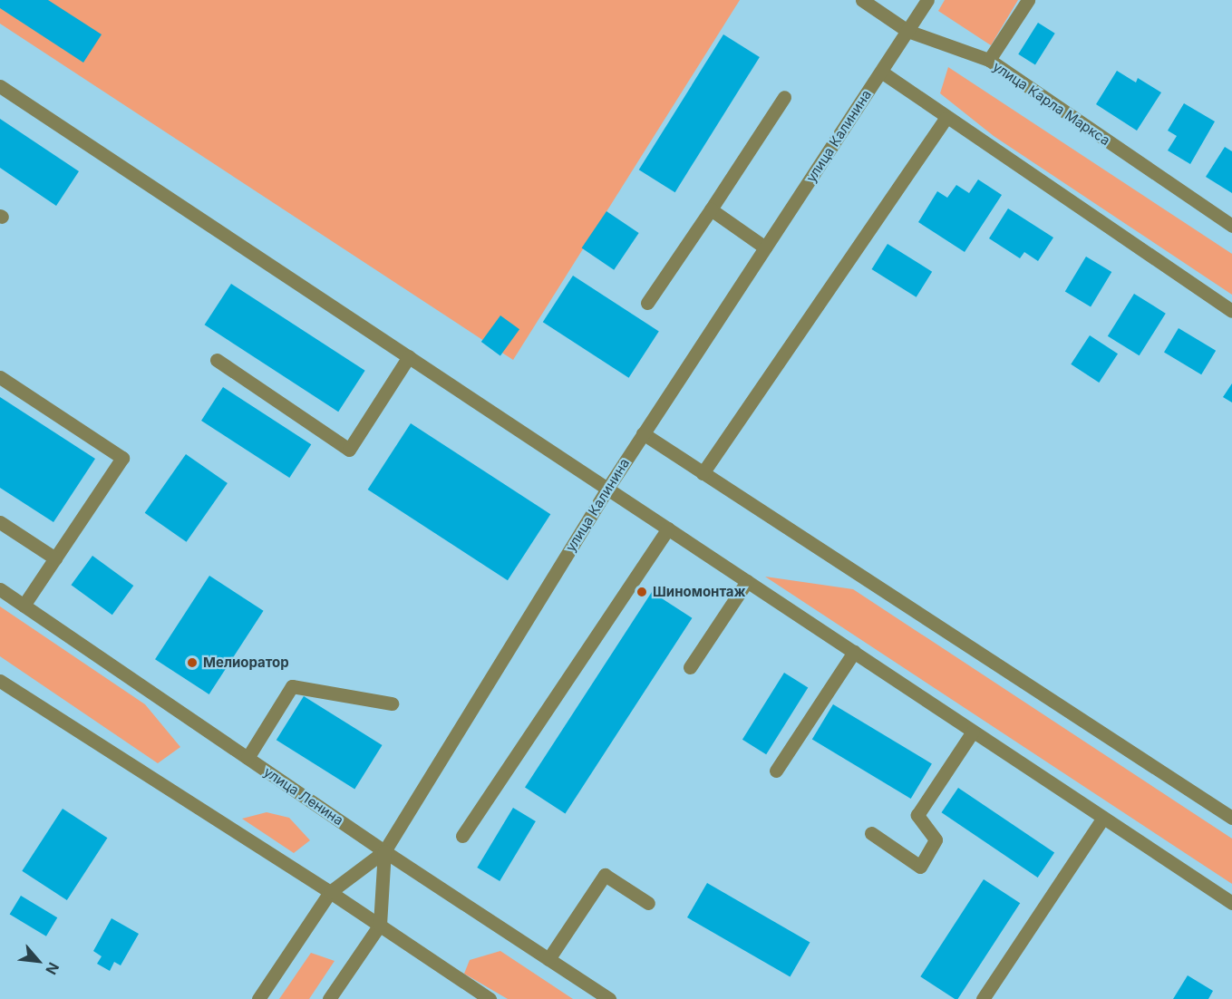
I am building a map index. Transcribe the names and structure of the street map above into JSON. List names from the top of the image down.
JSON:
{
  "streets": {
    "street": ["улица Карла Маркса", "улица Калинина", "улица Ленина"]
  },
  "crossings": [
    ["улица Карла Маркса", "улица Калинина"],
    ["улица Калинина", "улица Ленина"]
  ],
  "places": ["Шиномонтаж", "Мелиоратор"],
  "north": "bottom right"
}
